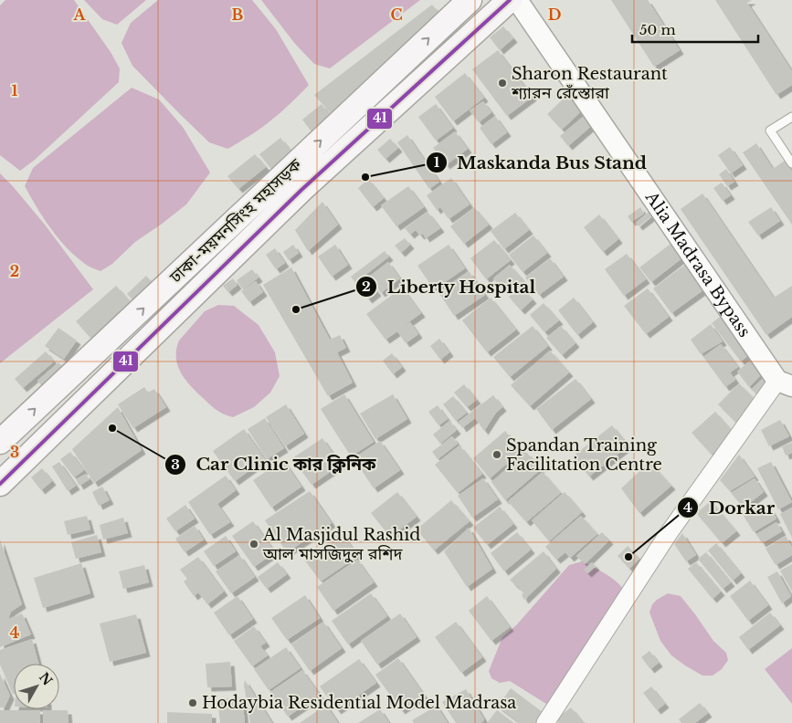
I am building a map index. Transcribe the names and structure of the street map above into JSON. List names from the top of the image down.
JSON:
{
  "streets": {
    "main road": ["ঢাকা-ময়মনসিংহ মহাসড়ক"],
    "street": ["Alia Madrasa Bypass"]
  },
  "places": [
    "Sharon Restaurant শ্যারন রেঁস্তোরা",
    "Maskanda Bus Stand",
    "Liberty Hospital",
    "Car Clinic কার ক্লিনিক",
    "Spandan Training Facilitation Centre",
    "Al Masjidul Rashid আল মাসজিদুল রশিদ",
    "Dorkar",
    "Hodaybia Residential Model Madrasa"
  ],
  "lines": ["transit line 41"],
  "scale_bar": "50 m",
  "north": "top right",
  "grid": {
    "columns": [
      "A",
      "B",
      "C",
      "D"
    ],
    "rows": [
      "1",
      "2",
      "3",
      "4"
    ]
  }
}
